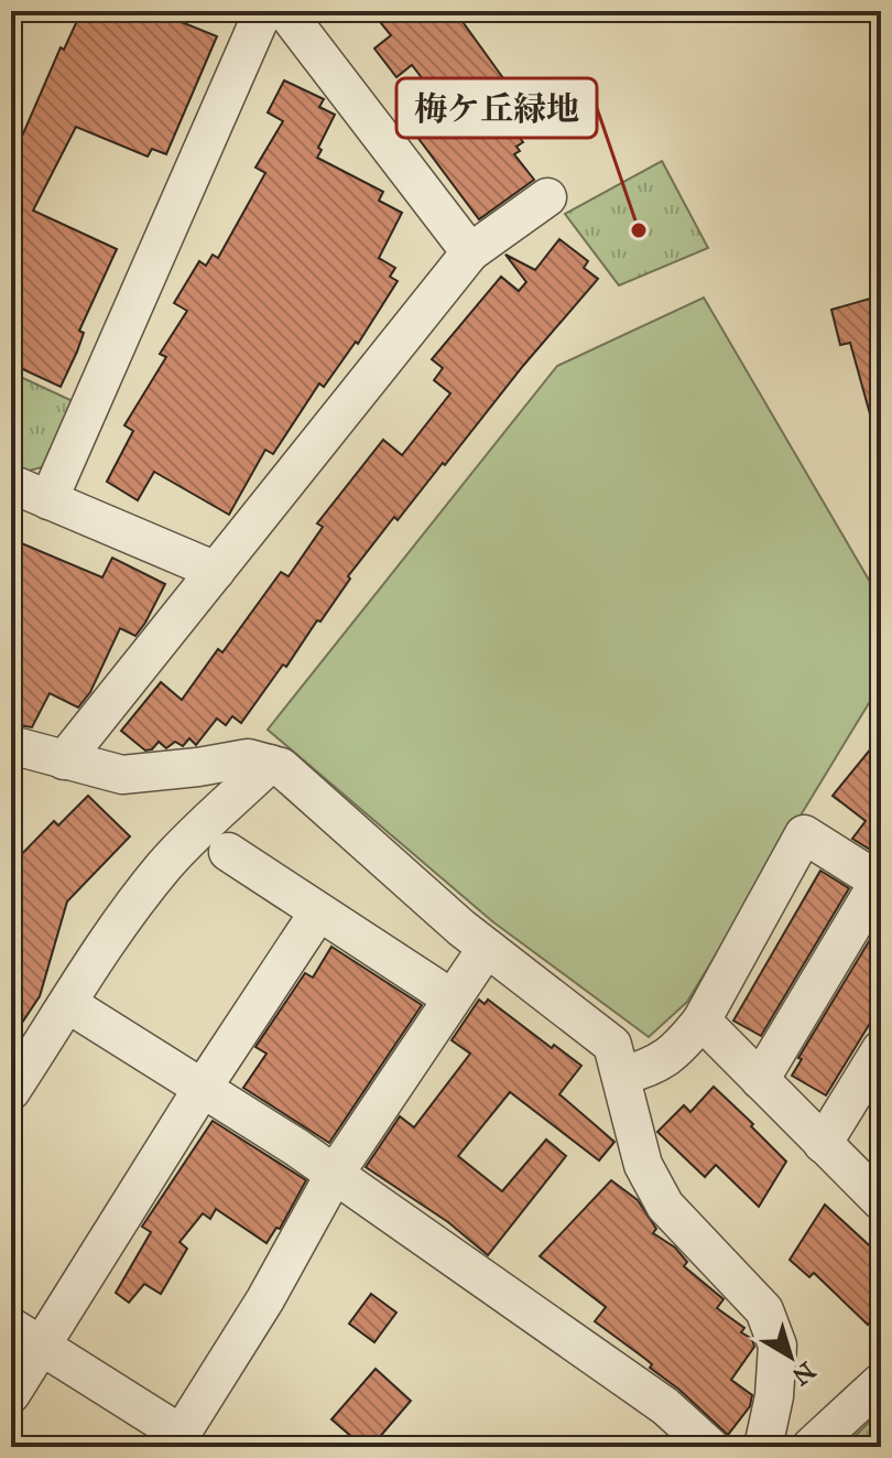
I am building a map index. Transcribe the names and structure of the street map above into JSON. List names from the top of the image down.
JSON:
{
  "places": ["梅ケ丘緑地"],
  "north": "bottom right"
}
